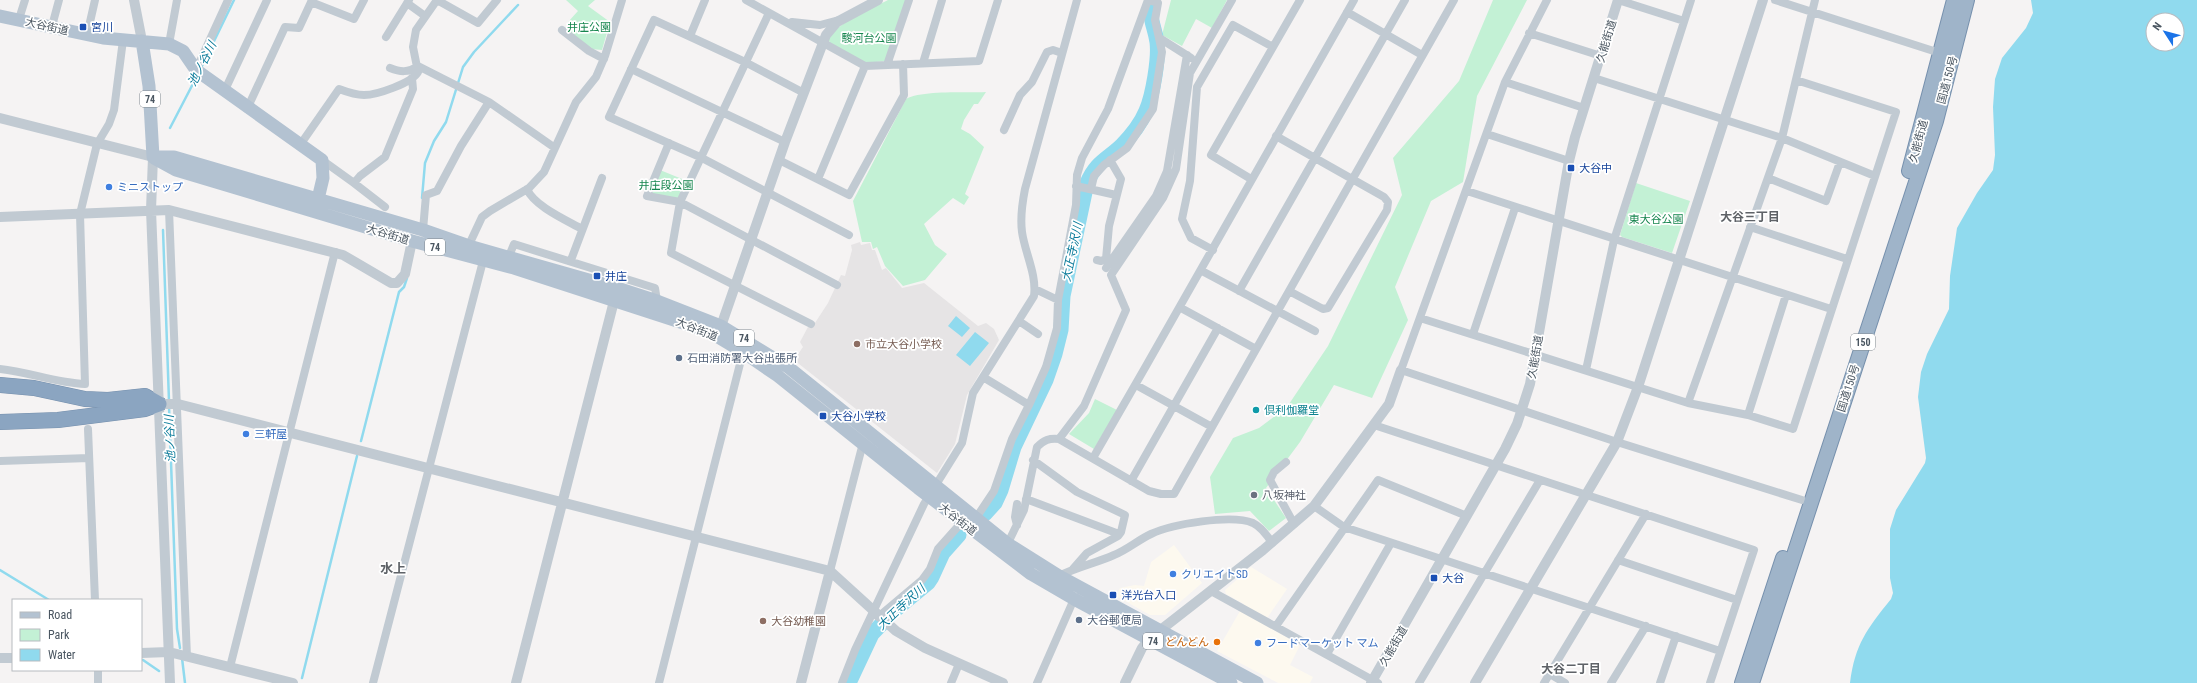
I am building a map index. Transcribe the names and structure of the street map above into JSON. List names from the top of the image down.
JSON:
{
  "streets": {
    "highway": ["久能街道", "国道150号", "150"],
    "main road": ["大谷街道", "74"]
  },
  "crossings": [
    ["大谷街道", "74"],
    ["久能街道", "国道150号"]
  ],
  "districts": ["大谷三丁目", "水上", "大谷二丁目"],
  "water": ["池ノ谷川", "大正寺沢川"],
  "parks": [
    "井庄公園",
    "駿河台公園",
    "井庄段公園",
    "東大谷公園"
  ],
  "places": {
    "transit": [
      "宮川",
      "大谷中",
      "井庄",
      "大谷小学校",
      "大谷",
      "洋光台入口"
    ],
    "other": [
      "ミニストップ",
      "市立大谷小学校",
      "石田消防署大谷出張所",
      "倶利伽羅堂",
      "三軒屋",
      "八坂神社",
      "クリエイトSD",
      "大谷郵便局",
      "大谷幼稚園",
      "どんどん",
      "フードマーケット マム"
    ]
  },
  "legend": ["Road", "Park", "Water"],
  "north": "top left"
}
